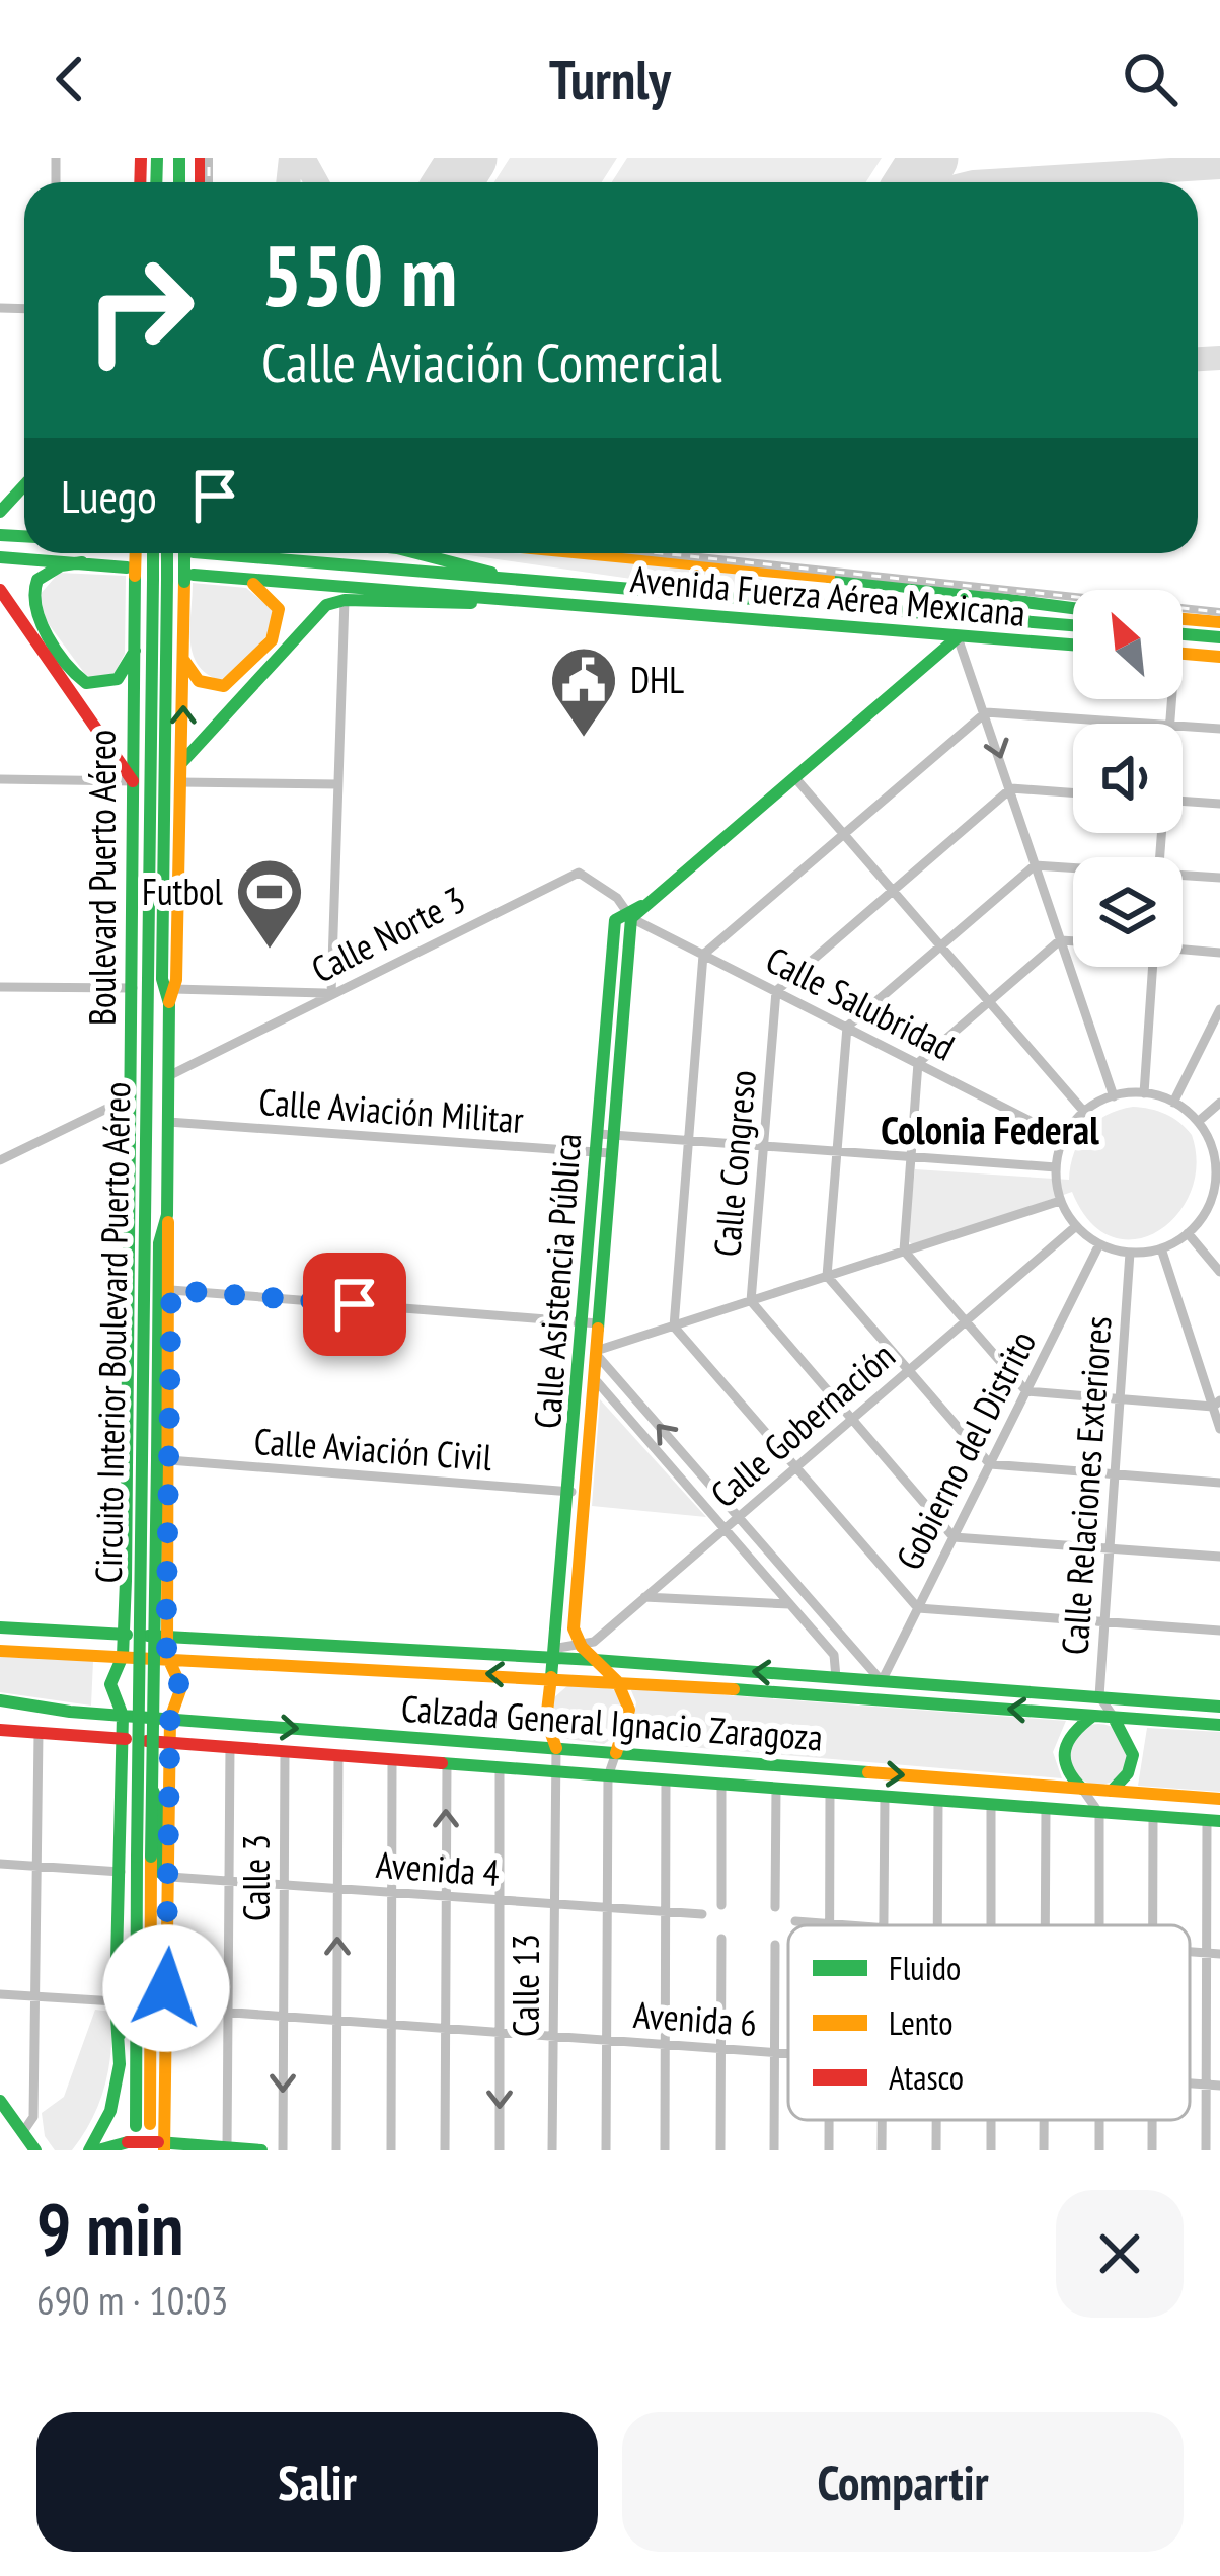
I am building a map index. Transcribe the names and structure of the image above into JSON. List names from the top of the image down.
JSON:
{
  "streets": {
    "main road": [
      "Avenida Fuerza Aérea Mexicana",
      "Boulevard Puerto Aéreo",
      "Calle Asistencia Pública",
      "Circuito Interior Boulevard Puerto Aéreo",
      "Calzada General Ignacio Zaragoza"
    ],
    "street": [
      "Calle Norte 3",
      "Calle Salubridad",
      "Calle Aviación Militar",
      "Calle Congreso",
      "Calle Gobernación",
      "Calle Aviación Civil",
      "Gobierno del Distrito",
      "Calle Relaciones Exteriores",
      "Avenida 4",
      "Calle 3",
      "Calle 13",
      "Avenida 6"
    ]
  },
  "crossings": [
    ["Avenida Fuerza Aérea Mexicana", "Boulevard Puerto Aéreo"],
    ["Boulevard Puerto Aéreo", "Calle Norte 3"],
    ["Boulevard Puerto Aéreo", "Calle Aviación Militar"],
    ["Boulevard Puerto Aéreo", "Circuito Interior Boulevard Puerto Aéreo"],
    ["Boulevard Puerto Aéreo", "Calle Aviación Civil"],
    ["Boulevard Puerto Aéreo", "Calzada General Ignacio Zaragoza"],
    ["Boulevard Puerto Aéreo", "Avenida 4"],
    ["Boulevard Puerto Aéreo", "Avenida 6"],
    ["Calle Norte 3", "Calle Salubridad"],
    ["Calle Norte 3", "Calle Asistencia Pública"],
    ["Calle Salubridad", "Calle Congreso"],
    ["Calle Salubridad", "Calle Asistencia Pública"],
    ["Calle Salubridad", "Calle Gobernación"],
    ["Calle Salubridad", "Gobierno del Distrito"],
    ["Calle Salubridad", "Calle Relaciones Exteriores"],
    ["Calle Aviación Militar", "Calle Asistencia Pública"],
    ["Calle Congreso", "Calle Gobernación"],
    ["Calle Congreso", "Gobierno del Distrito"],
    ["Calle Asistencia Pública", "Calle Gobernación"],
    ["Calle Asistencia Pública", "Calle Aviación Civil"],
    ["Calle Asistencia Pública", "Gobierno del Distrito"],
    ["Calle Asistencia Pública", "Calzada General Ignacio Zaragoza"],
    ["Calle Asistencia Pública", "Calle 13"],
    ["Circuito Interior Boulevard Puerto Aéreo", "Calle Aviación Civil"],
    ["Calle Gobernación", "Gobierno del Distrito"],
    ["Calle Gobernación", "Calle Relaciones Exteriores"],
    ["Gobierno del Distrito", "Calle Relaciones Exteriores"],
    ["Gobierno del Distrito", "Calzada General Ignacio Zaragoza"],
    ["Calle Relaciones Exteriores", "Calzada General Ignacio Zaragoza"],
    ["Calzada General Ignacio Zaragoza", "Calle 3"],
    ["Calzada General Ignacio Zaragoza", "Calle 13"],
    ["Avenida 4", "Calle 3"],
    ["Avenida 4", "Calle 13"],
    ["Calle 3", "Avenida 6"],
    ["Calle 13", "Avenida 6"]
  ],
  "districts": ["Colonia Federal"],
  "places": {
    "public building": ["DHL"],
    "sports": ["Futbol"]
  },
  "legend": ["Fluido", "Lento", "Atasco"],
  "north": "top left",
  "page": {
    "header": "Turnly",
    "turn": ["550 m", "Calle Aviación Comercial"],
    "then": "Luego",
    "heading": ["9 min", "690 m · 10:03"],
    "buttons": ["Salir", "Compartir"]
  }
}
